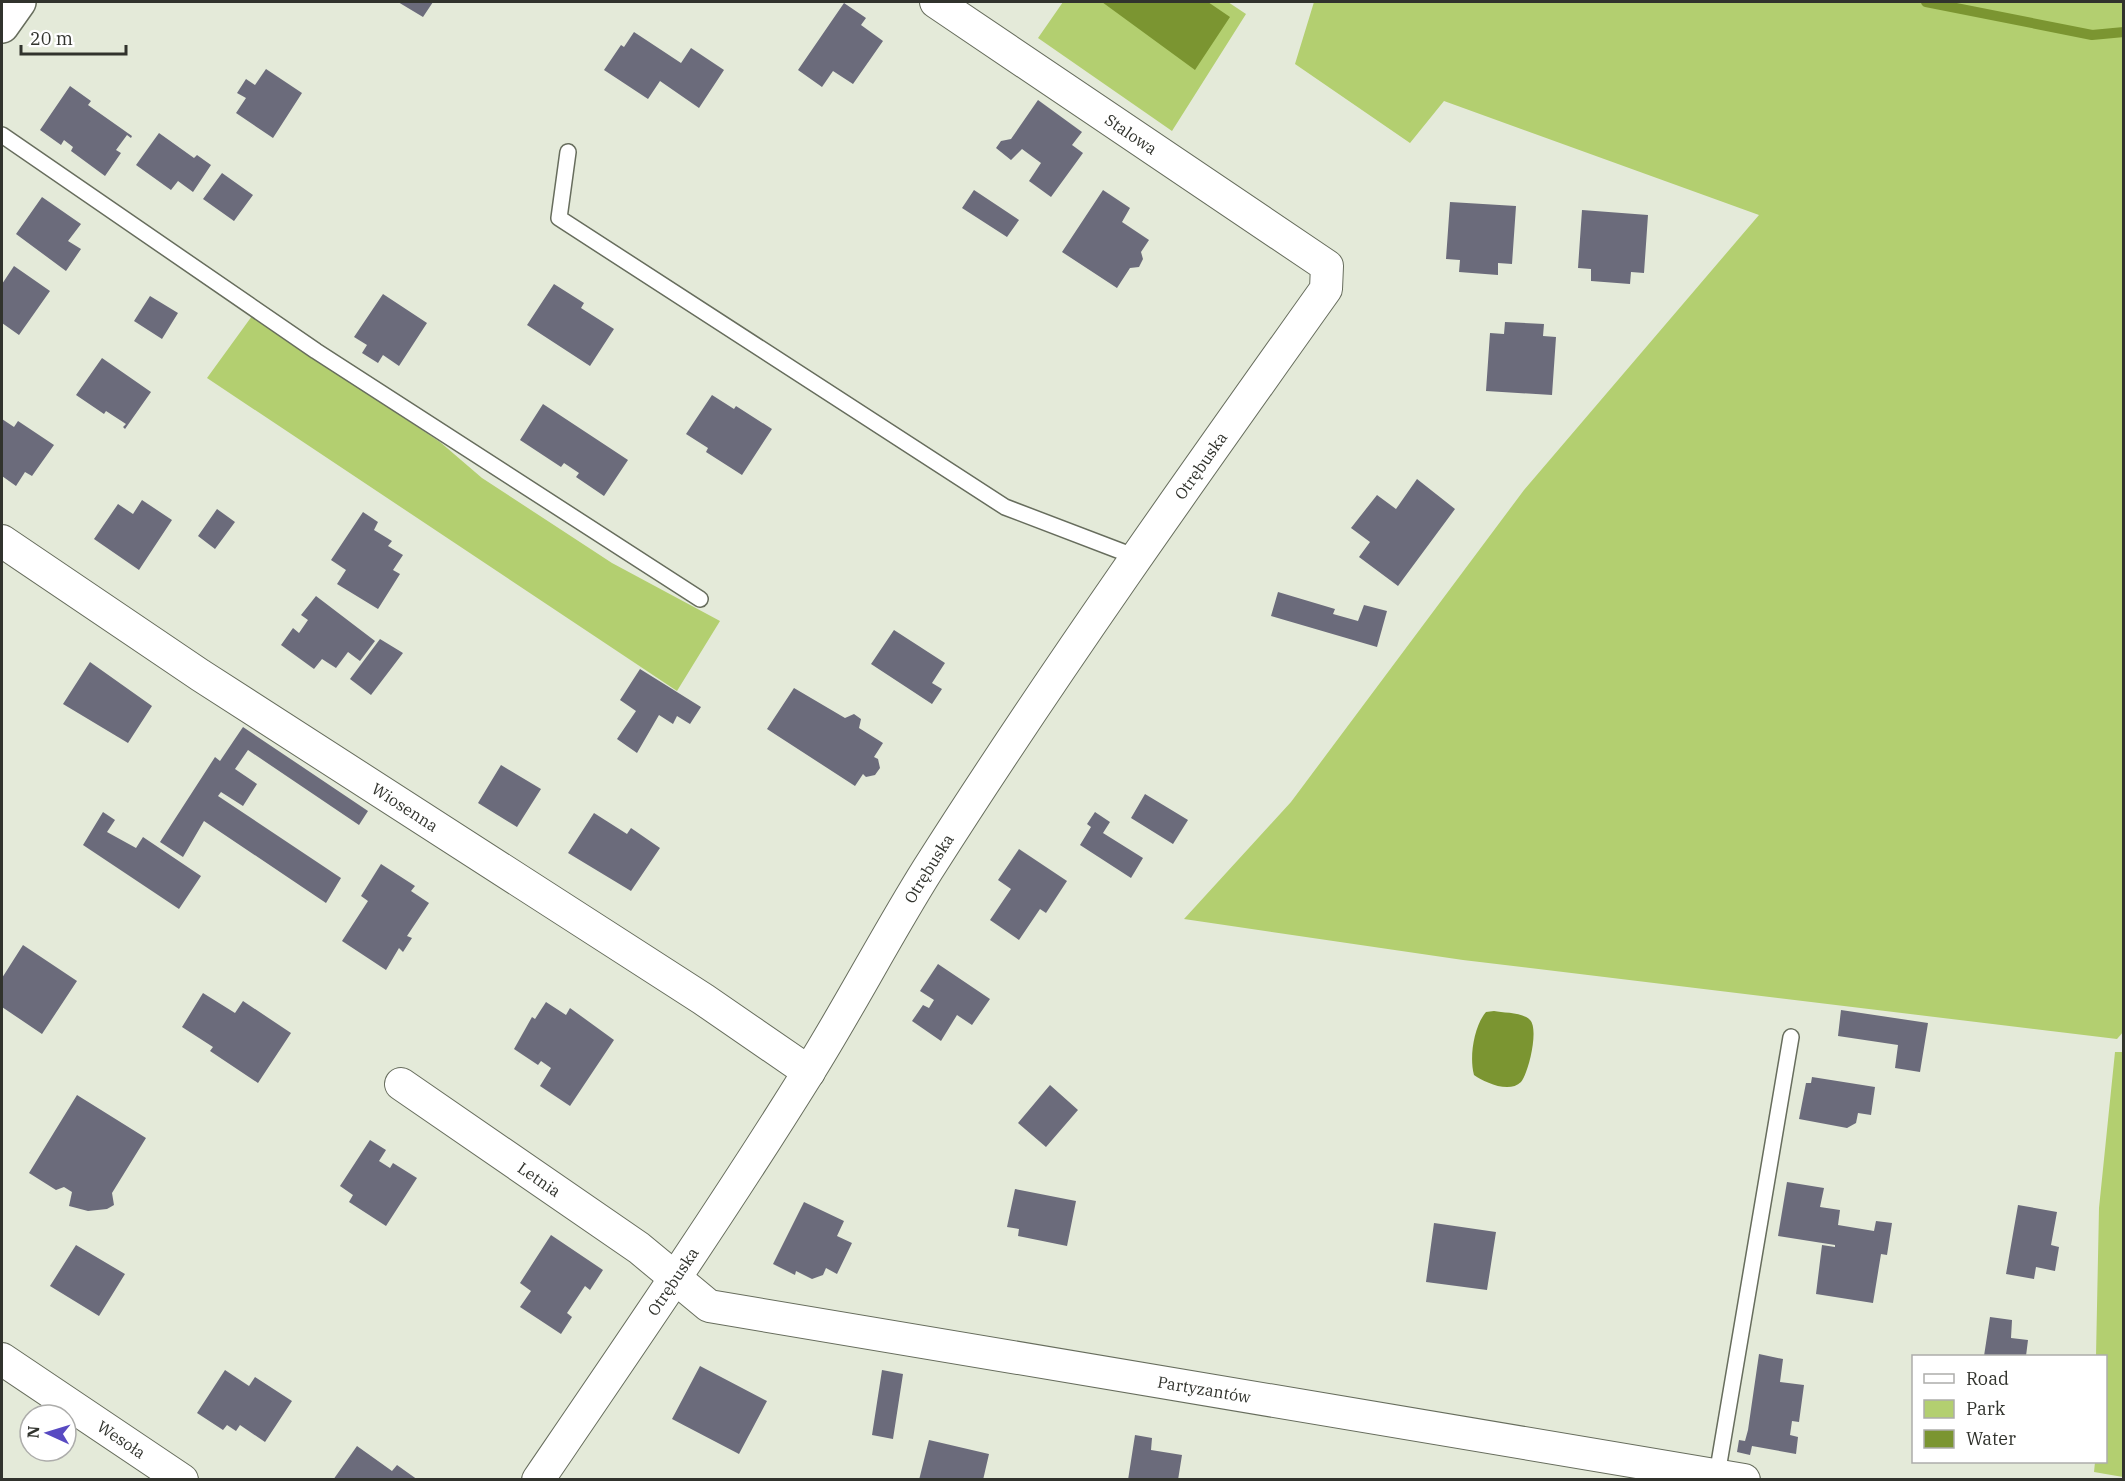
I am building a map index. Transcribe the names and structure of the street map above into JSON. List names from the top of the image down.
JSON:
{
  "streets": {
    "street": [
      "Stalowa",
      "Otrębuska",
      "Wiosenna",
      "Letnia",
      "Partyzantów",
      "Wesoła"
    ]
  },
  "crossings": [
    ["Stalowa", "Otrębuska"],
    ["Otrębuska", "Wiosenna"],
    ["Otrębuska", "Letnia"],
    ["Otrębuska", "Partyzantów"],
    ["Letnia", "Partyzantów"]
  ],
  "legend": ["Road", "Park", "Water"],
  "scale_bar": "20 m",
  "north": "left"
}
